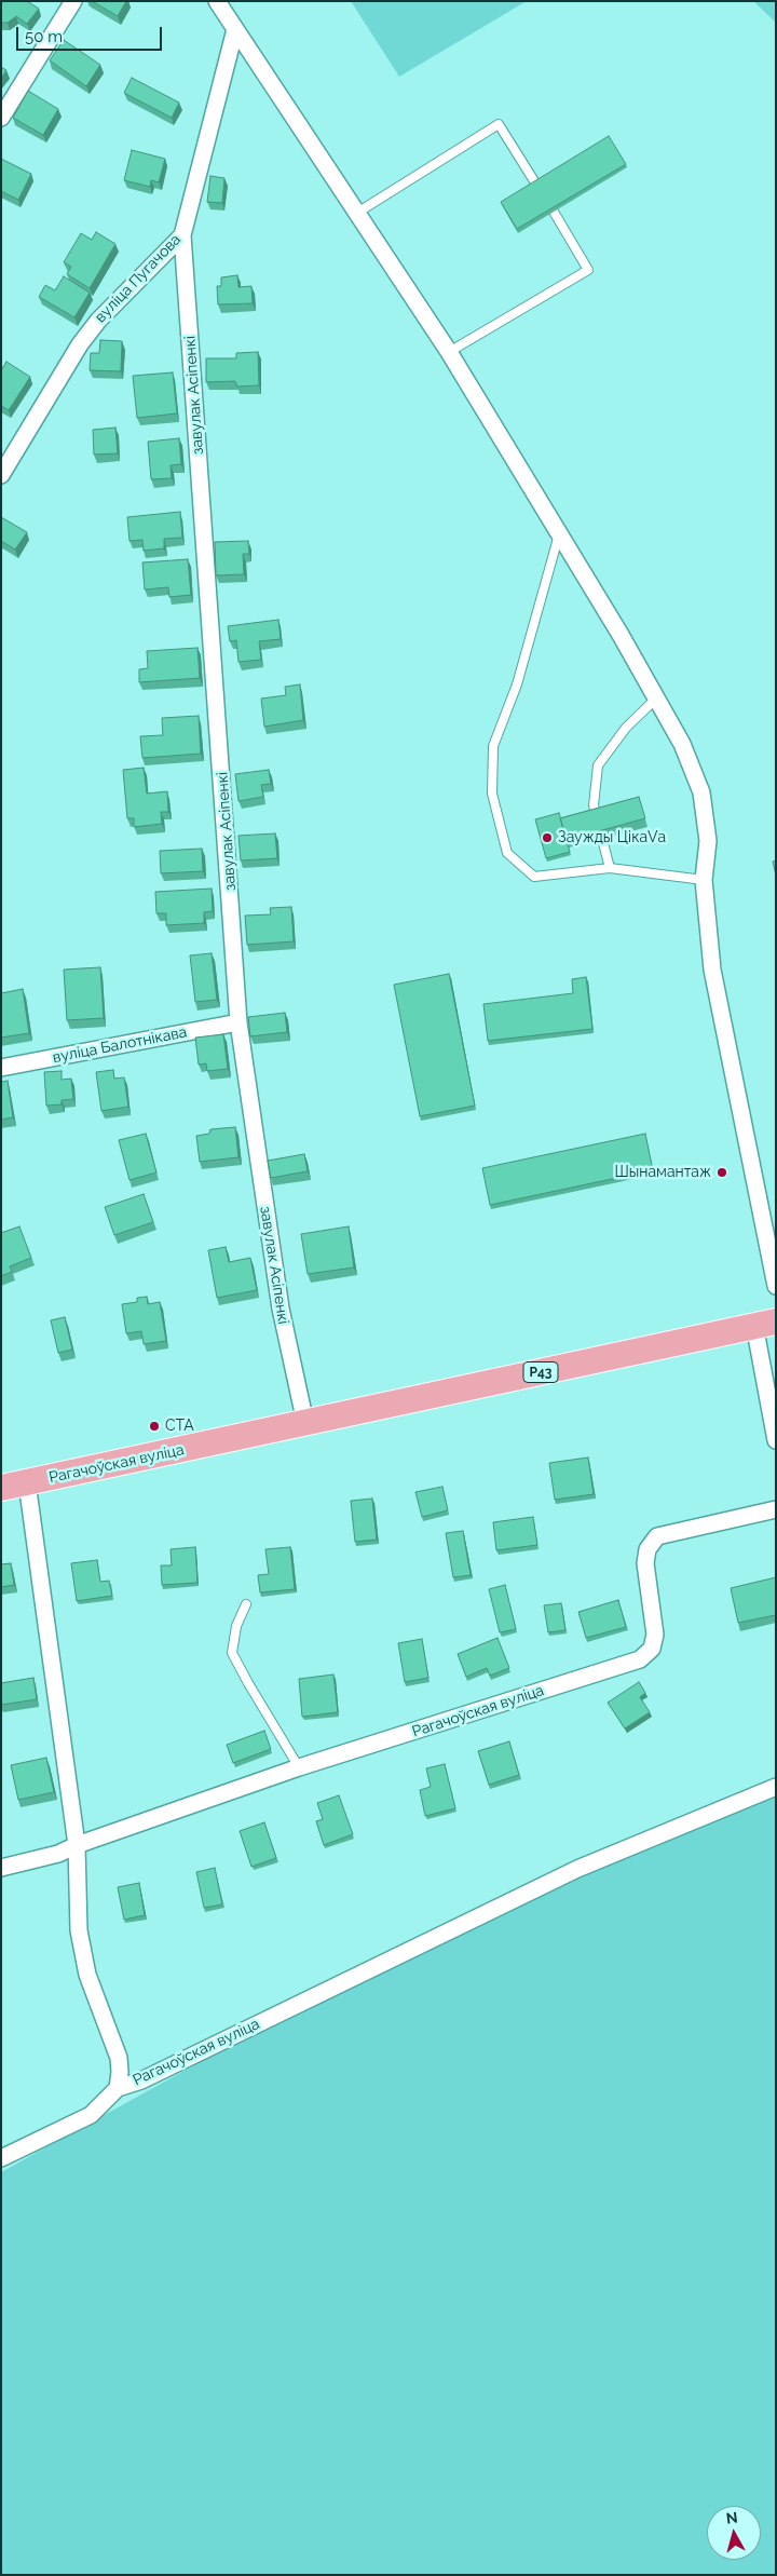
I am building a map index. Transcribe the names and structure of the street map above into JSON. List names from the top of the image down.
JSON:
{
  "streets": {
    "main road": ["Р43", "Рагачоўская вуліца"],
    "street": ["вуліца Пугачова", "завулак Асіпенкі", "вуліца Балотнікава"]
  },
  "crossings": [
    ["вуліца Пугачова", "завулак Асіпенкі"],
    ["завулак Асіпенкі", "вуліца Балотнікава"],
    ["завулак Асіпенкі", "Рагачоўская вуліца"]
  ],
  "places": ["Заужды ЦікаVа", "Шынамантаж", "СТА"],
  "scale_bar": "50 m",
  "north": "top"
}
